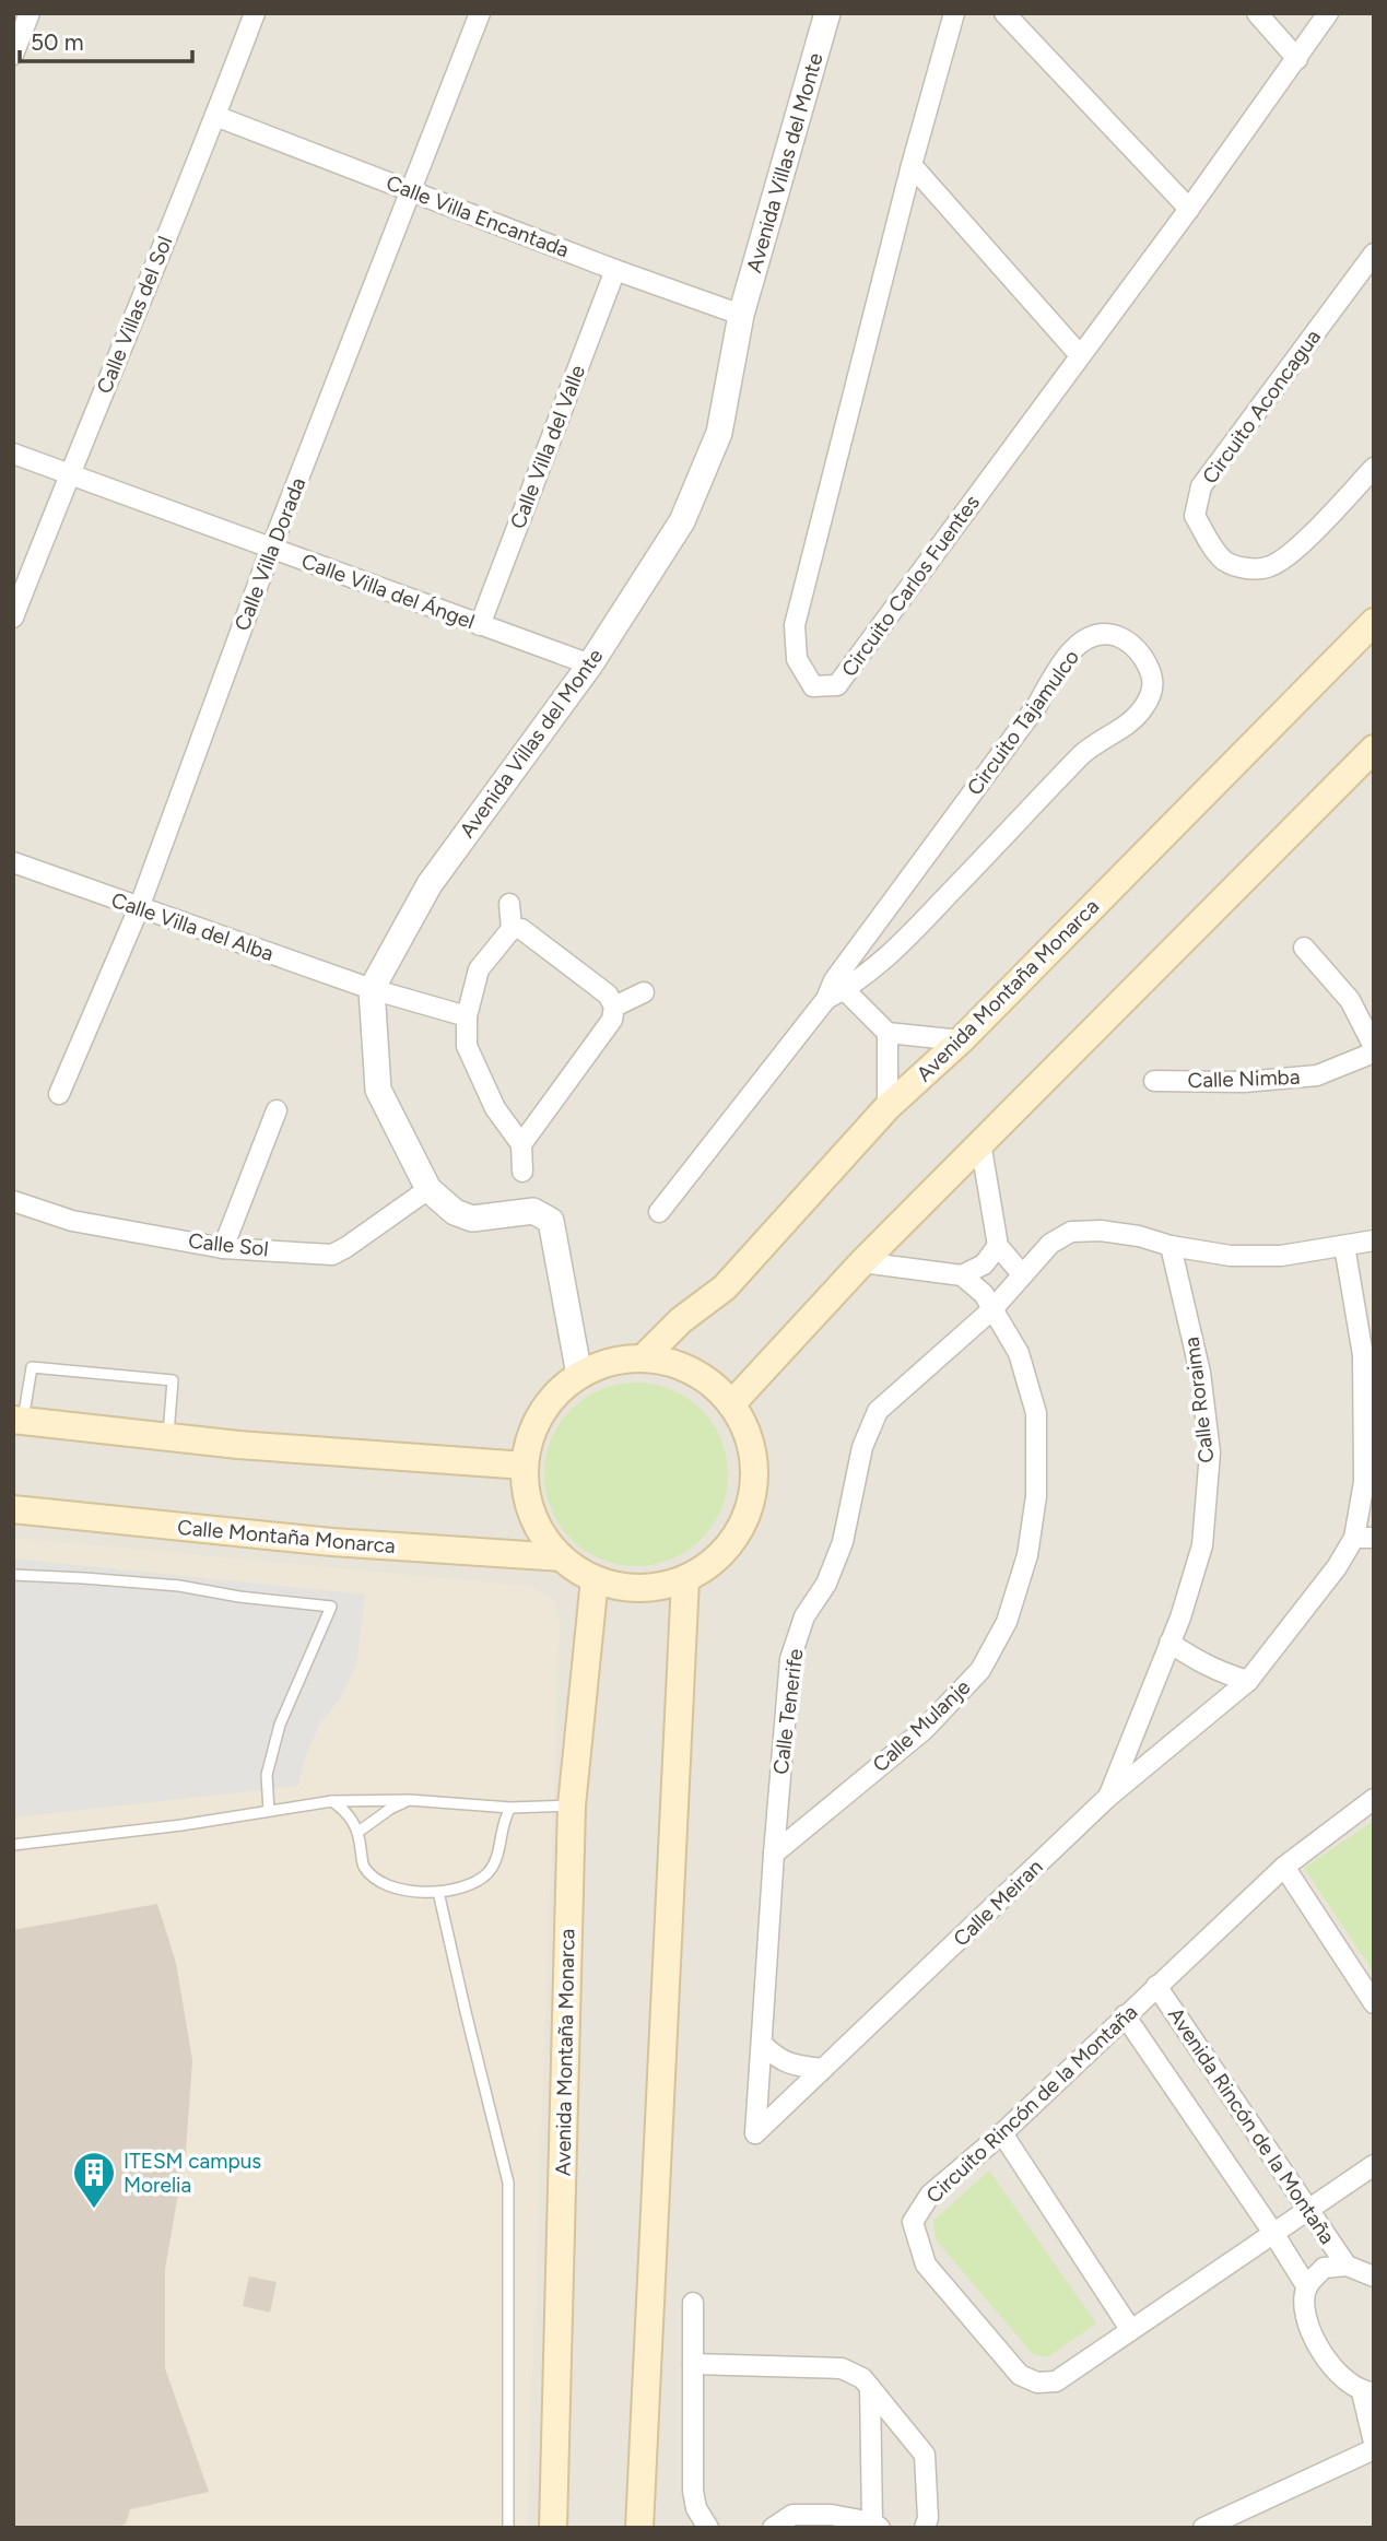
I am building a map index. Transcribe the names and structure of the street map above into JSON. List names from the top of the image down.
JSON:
{
  "streets": {
    "main road": ["Avenida Montaña Monarca", "Calle Montaña Monarca"],
    "street": [
      "Avenida Villas del Monte",
      "Calle Villa Encantada",
      "Calle Villas del Sol",
      "Circuito Aconcagua",
      "Calle Villa del Valle",
      "Calle Villa Dorada",
      "Circuito Carlos Fuentes",
      "Calle Villa del Ángel",
      "Circuito Tajamulco",
      "Calle Villa del Alba",
      "Calle Nimba",
      "Calle Sol",
      "Calle Roraima",
      "Calle Tenerife",
      "Calle Mulanje",
      "Calle Meiran",
      "Circuito Rincón de la Montaña",
      "Avenida Rincón de la Montaña"
    ]
  },
  "crossings": [
    ["Avenida Villas del Monte", "Calle Villa Encantada"],
    ["Avenida Villas del Monte", "Calle Villa del Ángel"],
    ["Avenida Villas del Monte", "Calle Villa del Alba"],
    ["Calle Villa Encantada", "Calle Villas del Sol"],
    ["Calle Villa Encantada", "Calle Villa del Valle"],
    ["Calle Villa Encantada", "Calle Villa Dorada"],
    ["Calle Villas del Sol", "Calle Villa del Ángel"],
    ["Calle Villa del Valle", "Calle Villa del Ángel"],
    ["Calle Villa Dorada", "Calle Villa del Ángel"],
    ["Calle Villa Dorada", "Calle Villa del Alba"],
    ["Avenida Montaña Monarca", "Calle Montaña Monarca"],
    ["Calle Roraima", "Calle Tenerife"],
    ["Calle Roraima", "Calle Meiran"],
    ["Calle Tenerife", "Calle Mulanje"],
    ["Calle Tenerife", "Calle Meiran"],
    ["Circuito Rincón de la Montaña", "Avenida Rincón de la Montaña"]
  ],
  "places": {
    "building": ["ITESM campus Morelia"]
  },
  "scale_bar": "50 m"
}
